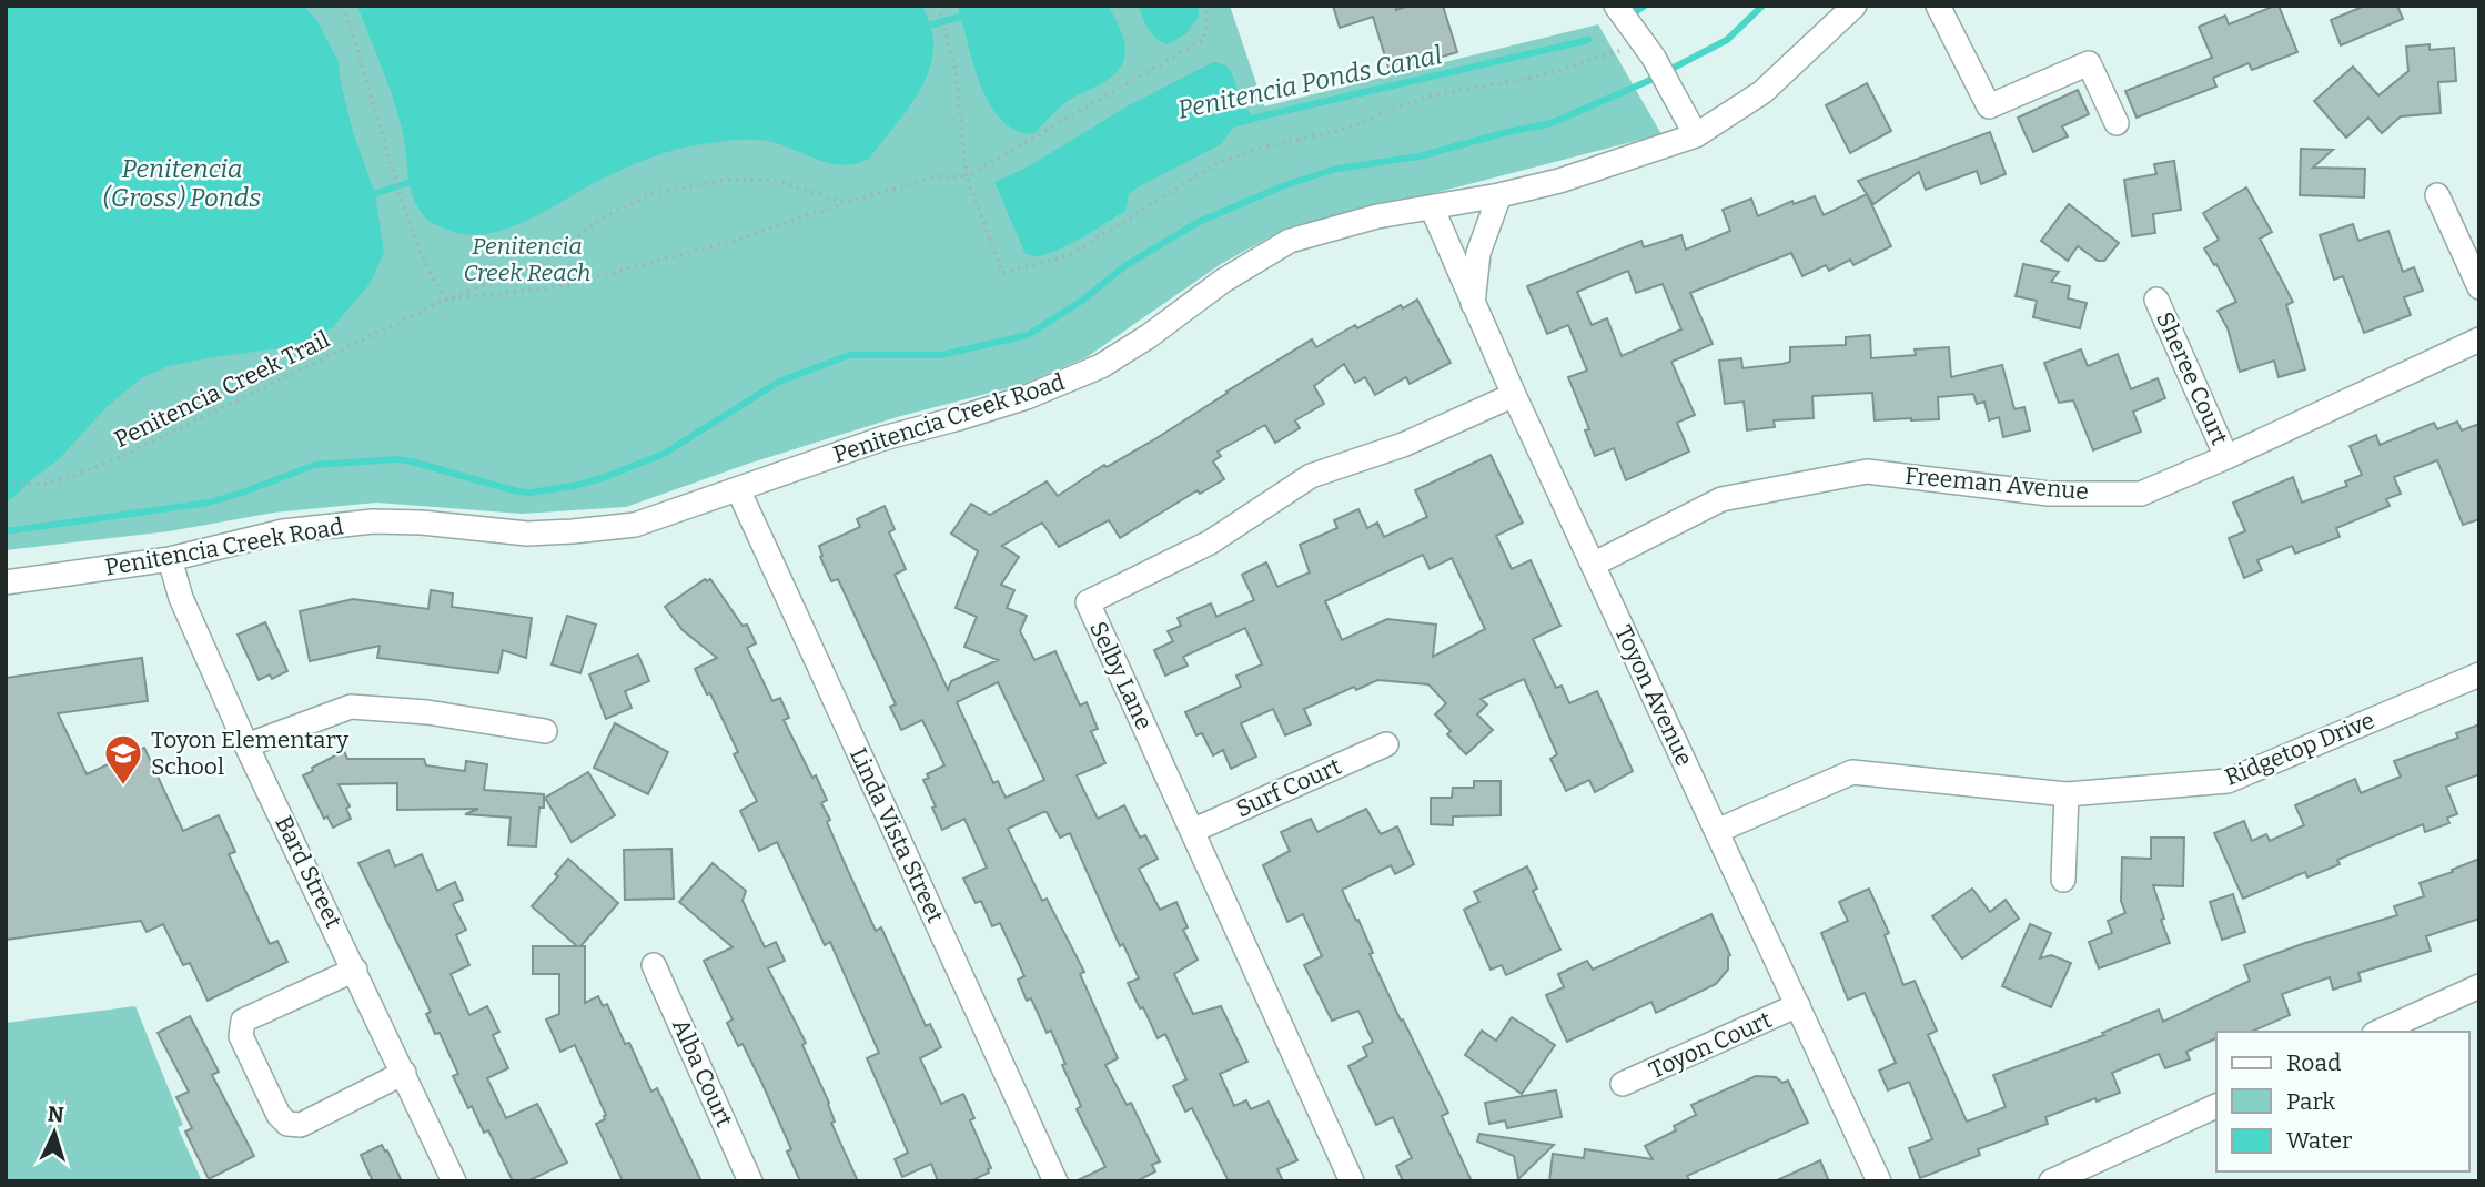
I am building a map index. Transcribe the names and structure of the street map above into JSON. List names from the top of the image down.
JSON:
{
  "streets": {
    "street": [
      "Sheree Court",
      "Penitencia Creek Road",
      "Freeman Avenue",
      "Selby Lane",
      "Toyon Avenue",
      "Ridgetop Drive",
      "Surf Court",
      "Linda Vista Street",
      "Bard Street",
      "Toyon Court",
      "Alba Court"
    ],
    "path": ["Penitencia Creek Trail"]
  },
  "crossings": [
    ["Sheree Court", "Freeman Avenue"],
    ["Penitencia Creek Road", "Toyon Avenue"],
    ["Penitencia Creek Road", "Linda Vista Street"],
    ["Penitencia Creek Road", "Bard Street"],
    ["Freeman Avenue", "Toyon Avenue"],
    ["Selby Lane", "Toyon Avenue"],
    ["Selby Lane", "Surf Court"],
    ["Toyon Avenue", "Ridgetop Drive"],
    ["Toyon Avenue", "Toyon Court"]
  ],
  "water": ["Penitencia Ponds Canal", "Penitencia (Gross) Ponds"],
  "parks": ["Penitencia Creek Reach"],
  "places": {
    "school or university": ["Toyon Elementary School"]
  },
  "legend": ["Road", "Park", "Water"],
  "north": "top"
}
